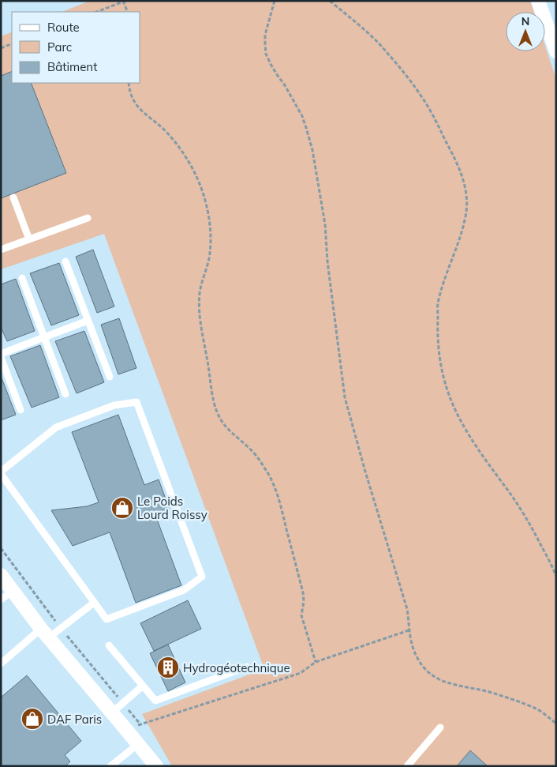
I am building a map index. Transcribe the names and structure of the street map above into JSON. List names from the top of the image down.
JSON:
{
  "places": {
    "shop": ["Le Poids Lourd Roissy", "DAF Paris"],
    "building": ["Hydrogéotechnique"]
  },
  "legend": ["Route", "Parc", "Bâtiment"],
  "north": "top"
}
